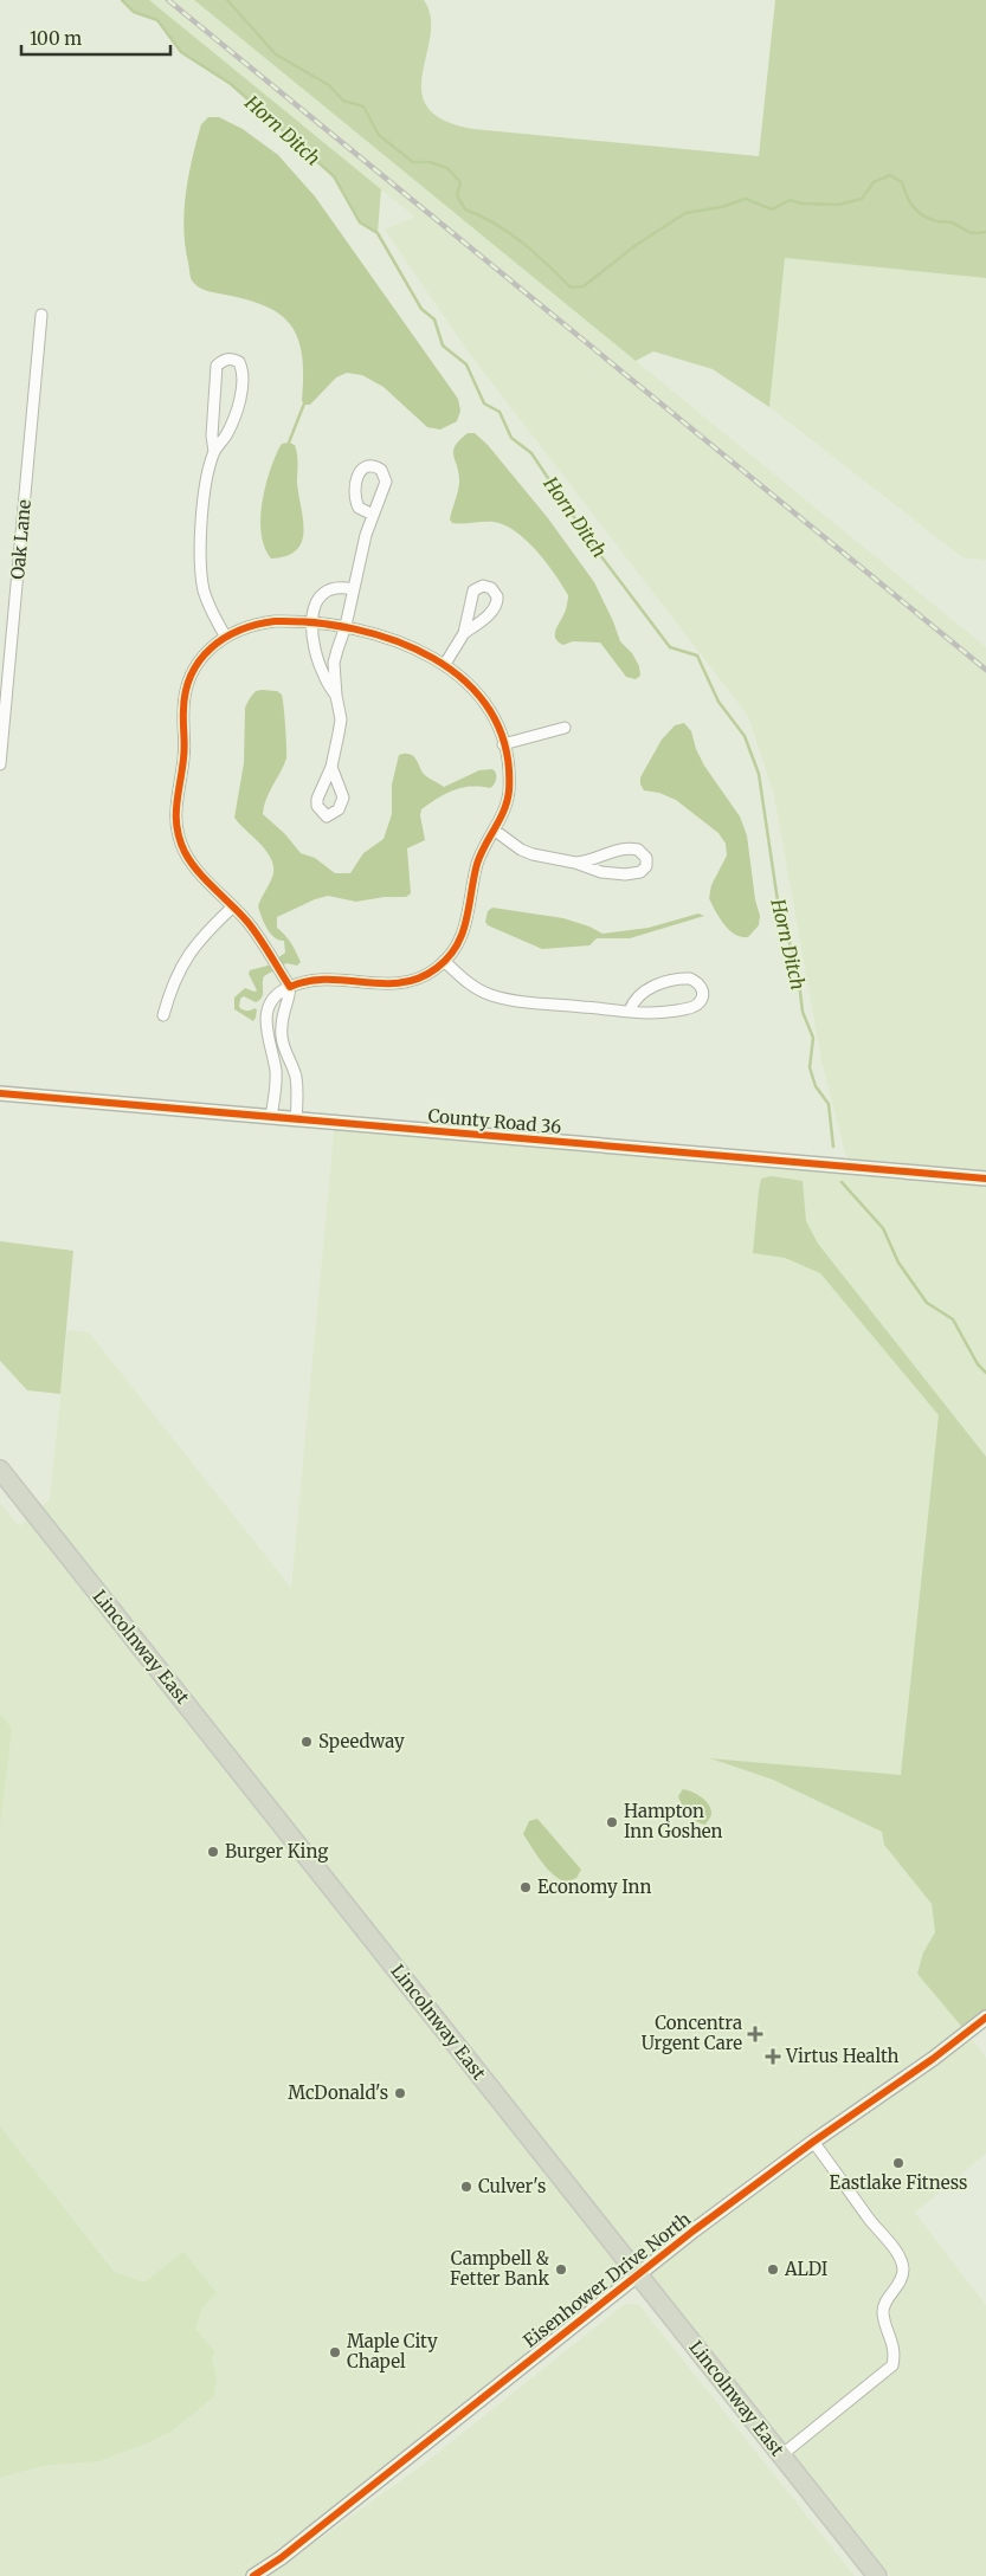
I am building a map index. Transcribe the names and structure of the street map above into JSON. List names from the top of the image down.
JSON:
{
  "streets": {
    "highway": ["Lincolnway East"],
    "street": ["Oak Lane", "County Road 36", "Eisenhower Drive North"]
  },
  "crossings": [
    ["Lincolnway East", "Eisenhower Drive North"]
  ],
  "water": ["Horn Ditch"],
  "places": {
    "other": [
      "Speedway",
      "Hampton Inn Goshen",
      "Burger King",
      "Economy Inn",
      "McDonald's",
      "Eastlake Fitness",
      "Culver's",
      "Campbell & Fetter Bank",
      "ALDI",
      "Maple City Chapel"
    ],
    "health": ["Concentra Urgent Care", "Virtus Health"]
  },
  "scale_bar": "100 m"
}
